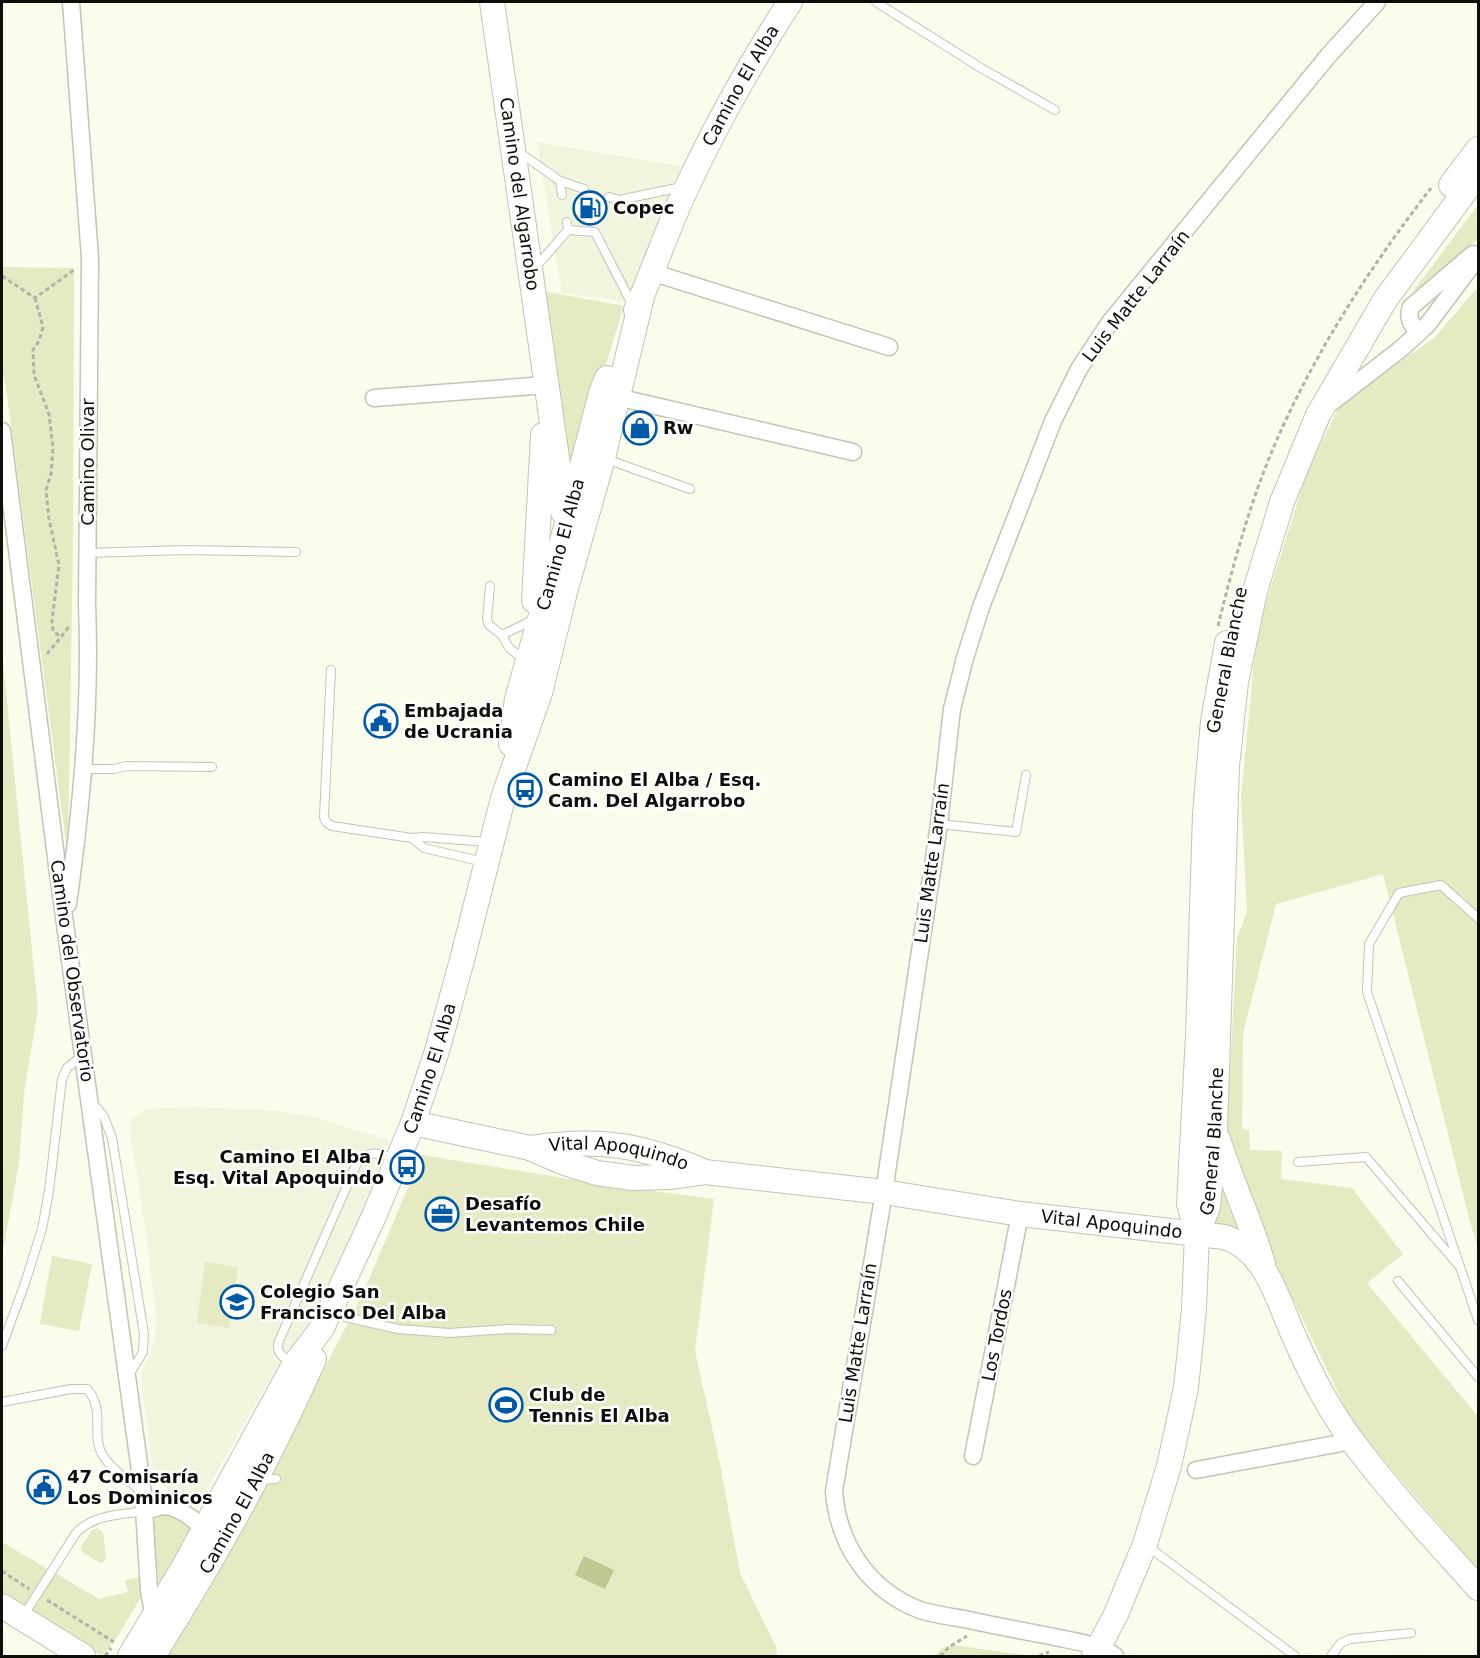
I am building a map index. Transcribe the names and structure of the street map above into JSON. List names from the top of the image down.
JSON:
{
  "streets": {
    "main road": [
      "Camino El Alba",
      "Camino del Algarrobo",
      "General Blanche",
      "Vital Apoquindo"
    ],
    "street": [
      "Luis Matte Larraín",
      "Camino Olivar",
      "Camino del Observatorio",
      "Los Tordos"
    ]
  },
  "crossings": [
    ["Camino El Alba", "Camino del Algarrobo"],
    ["Camino El Alba", "Camino del Observatorio"],
    ["Camino El Alba", "Vital Apoquindo"],
    ["Luis Matte Larraín", "General Blanche"],
    ["Luis Matte Larraín", "Vital Apoquindo"],
    ["Camino Olivar", "Camino del Observatorio"],
    ["General Blanche", "Vital Apoquindo"],
    ["Vital Apoquindo", "Los Tordos"]
  ],
  "places": {
    "fuel station": ["Copec"],
    "shop": ["Rw"],
    "public building": ["Embajada de Ucrania", "47 Comisaría Los Dominicos"],
    "bus stop": ["Camino El Alba / Esq. Cam. Del Algarrobo", "Camino El Alba / Esq. Vital Apoquindo"],
    "office": ["Desafío Levantemos Chile"],
    "school or university": ["Colegio San Francisco Del Alba"],
    "sports": ["Club de Tennis El Alba"]
  }
}
